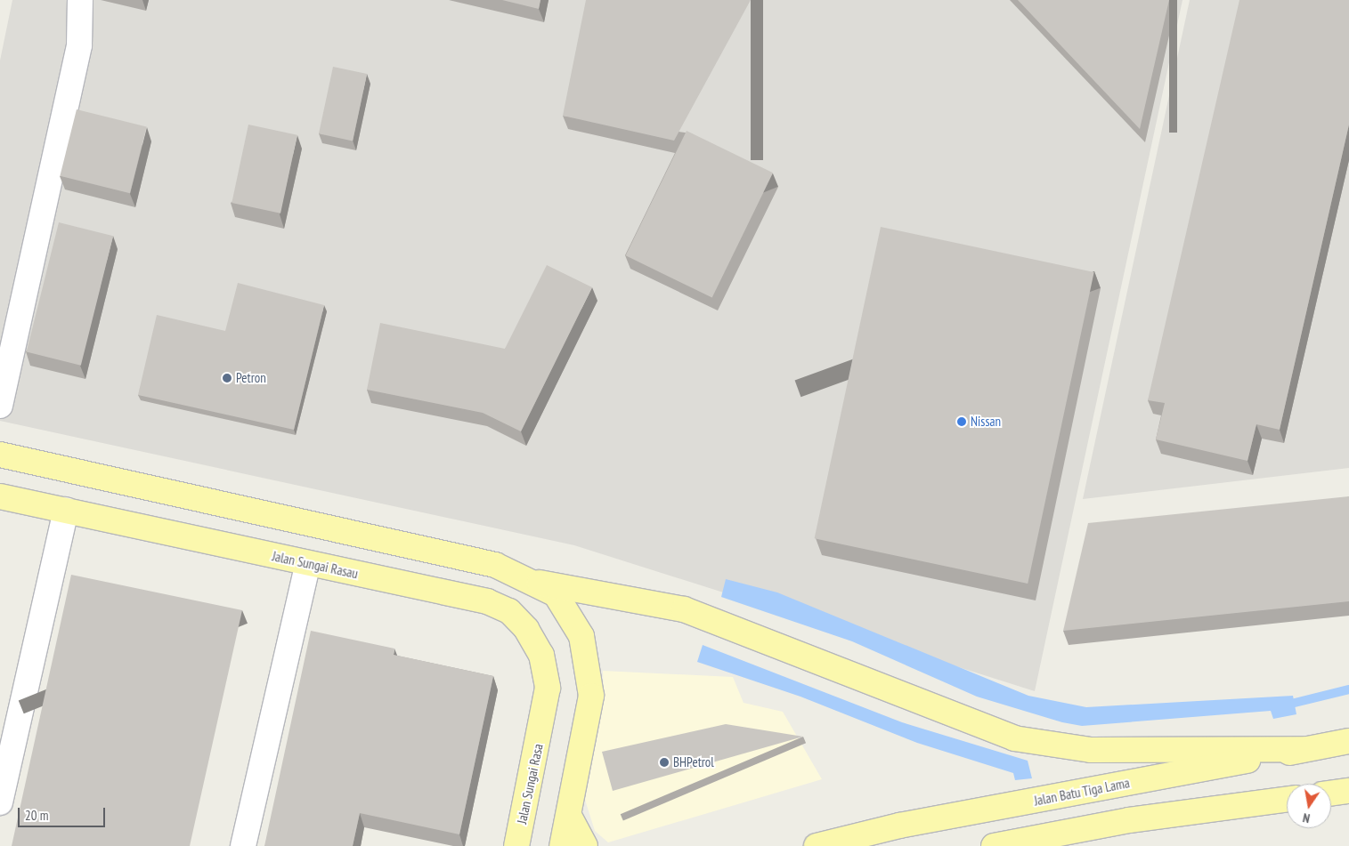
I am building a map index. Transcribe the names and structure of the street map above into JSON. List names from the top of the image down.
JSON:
{
  "streets": {
    "main road": ["Jalan Sungai Rasau", "Jalan Sungai Rasa", "Jalan Batu Tiga Lama"]
  },
  "crossings": [
    ["Jalan Sungai Rasau", "Jalan Sungai Rasa"]
  ],
  "places": ["Petron", "Nissan", "BHPetrol"],
  "scale_bar": "20 m",
  "north": "bottom"
}
